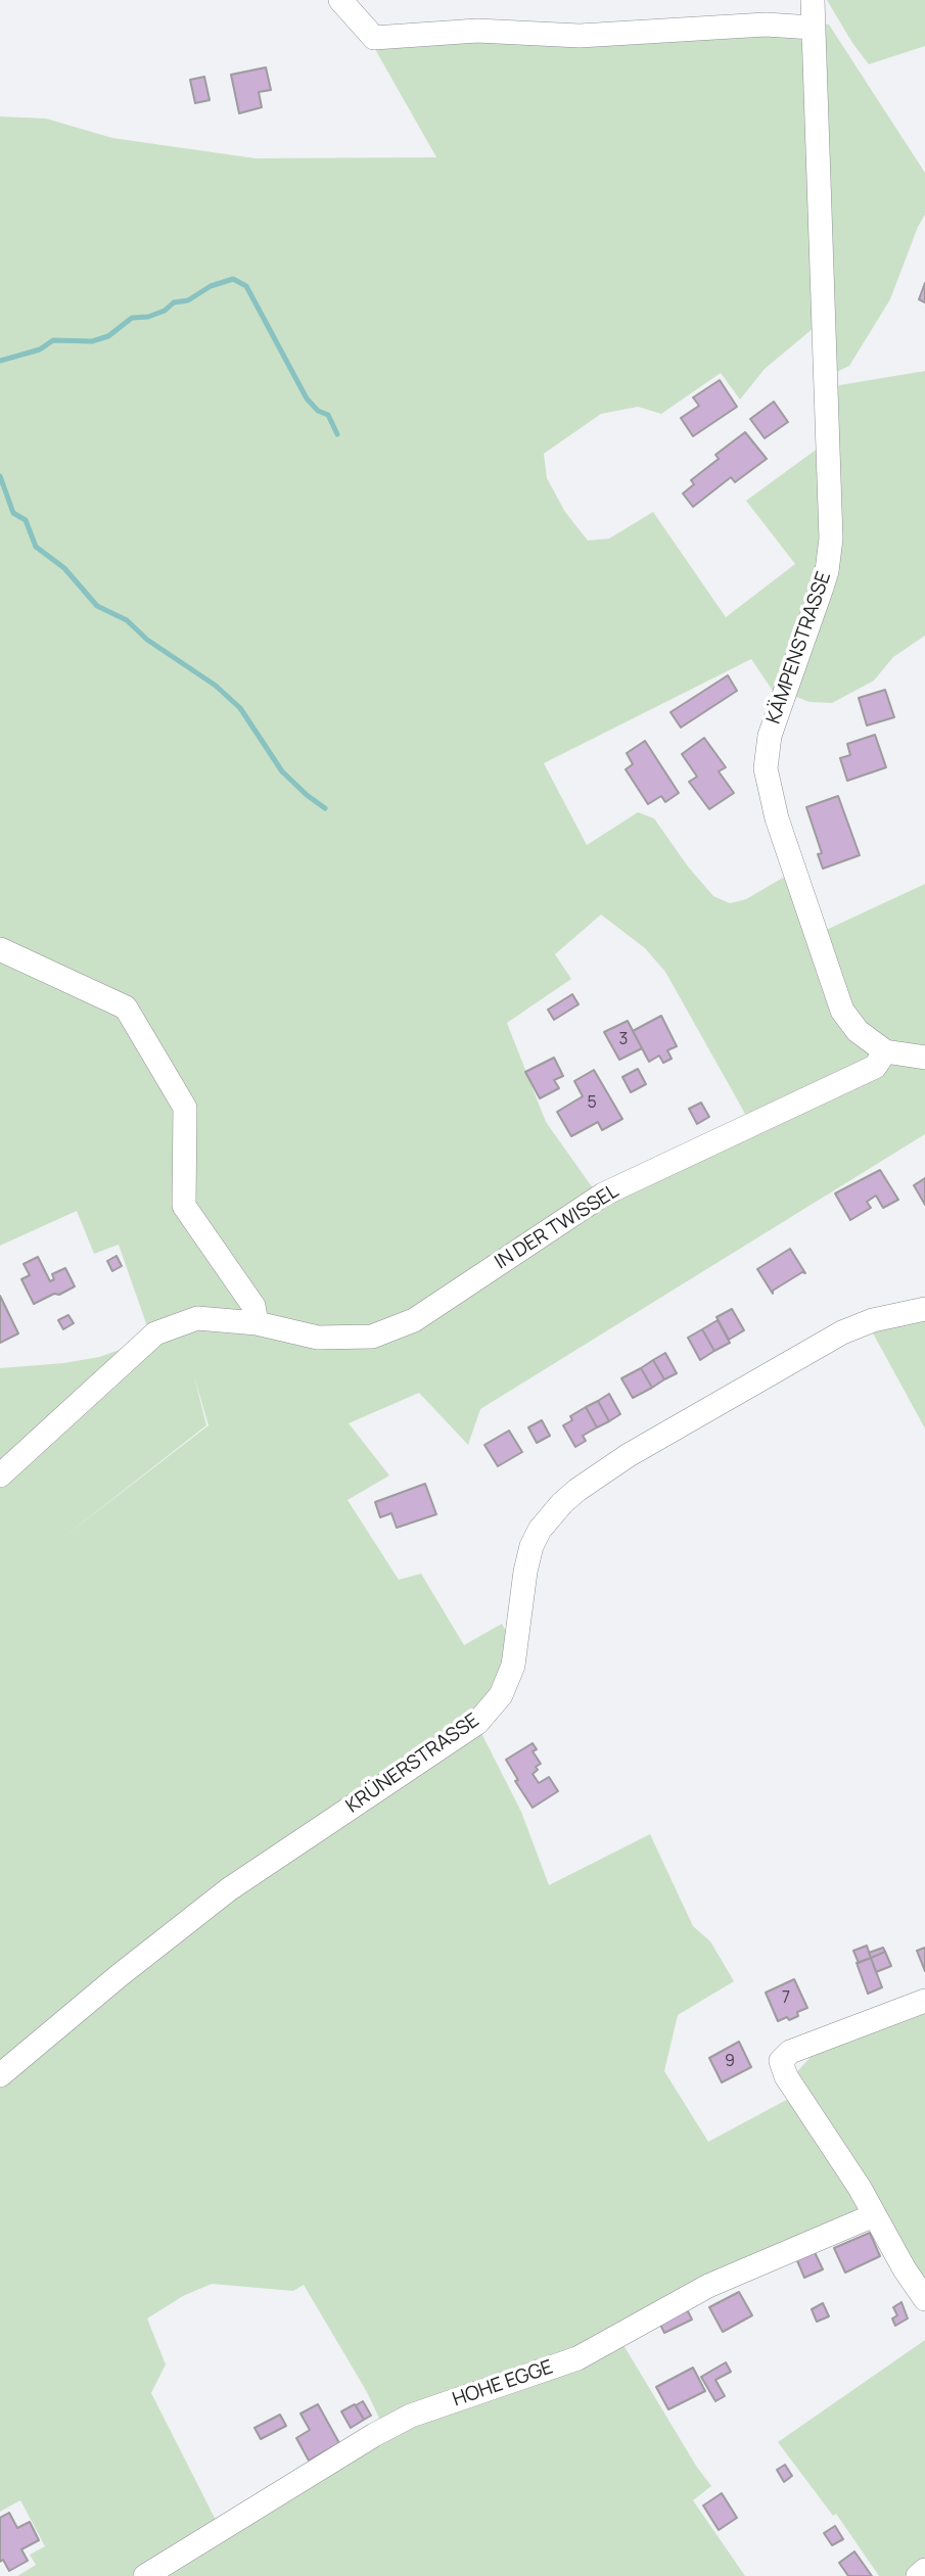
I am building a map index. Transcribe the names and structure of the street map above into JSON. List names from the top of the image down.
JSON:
{
  "streets": {
    "street": [
      "KÄMPENSTRASSE",
      "IN DER TWISSEL",
      "KRÜNERSTRASSE",
      "HOHE EGGE"
    ]
  },
  "crossings": [
    ["KÄMPENSTRASSE", "IN DER TWISSEL"]
  ],
  "house_numbers": [
    "3",
    "5",
    "7",
    "9"
  ]
}
